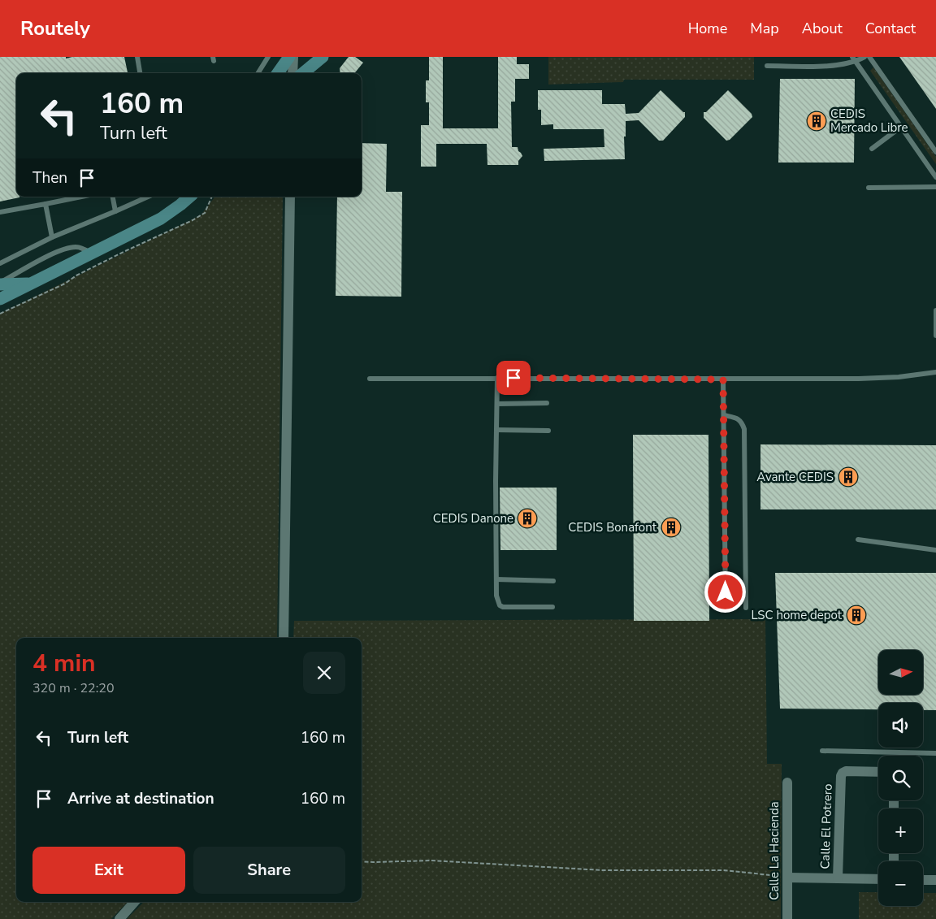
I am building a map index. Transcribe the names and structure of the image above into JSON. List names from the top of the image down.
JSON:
{
  "streets": {
    "street": ["Calle El Potrero", "Calle La Hacienda"]
  },
  "places": {
    "building": [
      "CEDIS Mercado Libre",
      "Avante CEDIS",
      "CEDIS Danone",
      "CEDIS Bonafont",
      "LSC home depot"
    ]
  },
  "north": "right",
  "page": {
    "header": "Routely",
    "nav": [
      "Home",
      "Map",
      "About",
      "Contact"
    ],
    "turn": ["160 m", "Turn left"],
    "then": "Then",
    "heading": ["4 min", "320 m · 22:20"],
    "map_buttons": ["+", "−"],
    "list": [
      {
        "name": "Turn left",
        "value": "160 m"
      },
      {
        "name": "Arrive at destination",
        "value": "160 m"
      }
    ],
    "buttons": ["Exit", "Share"]
  }
}
